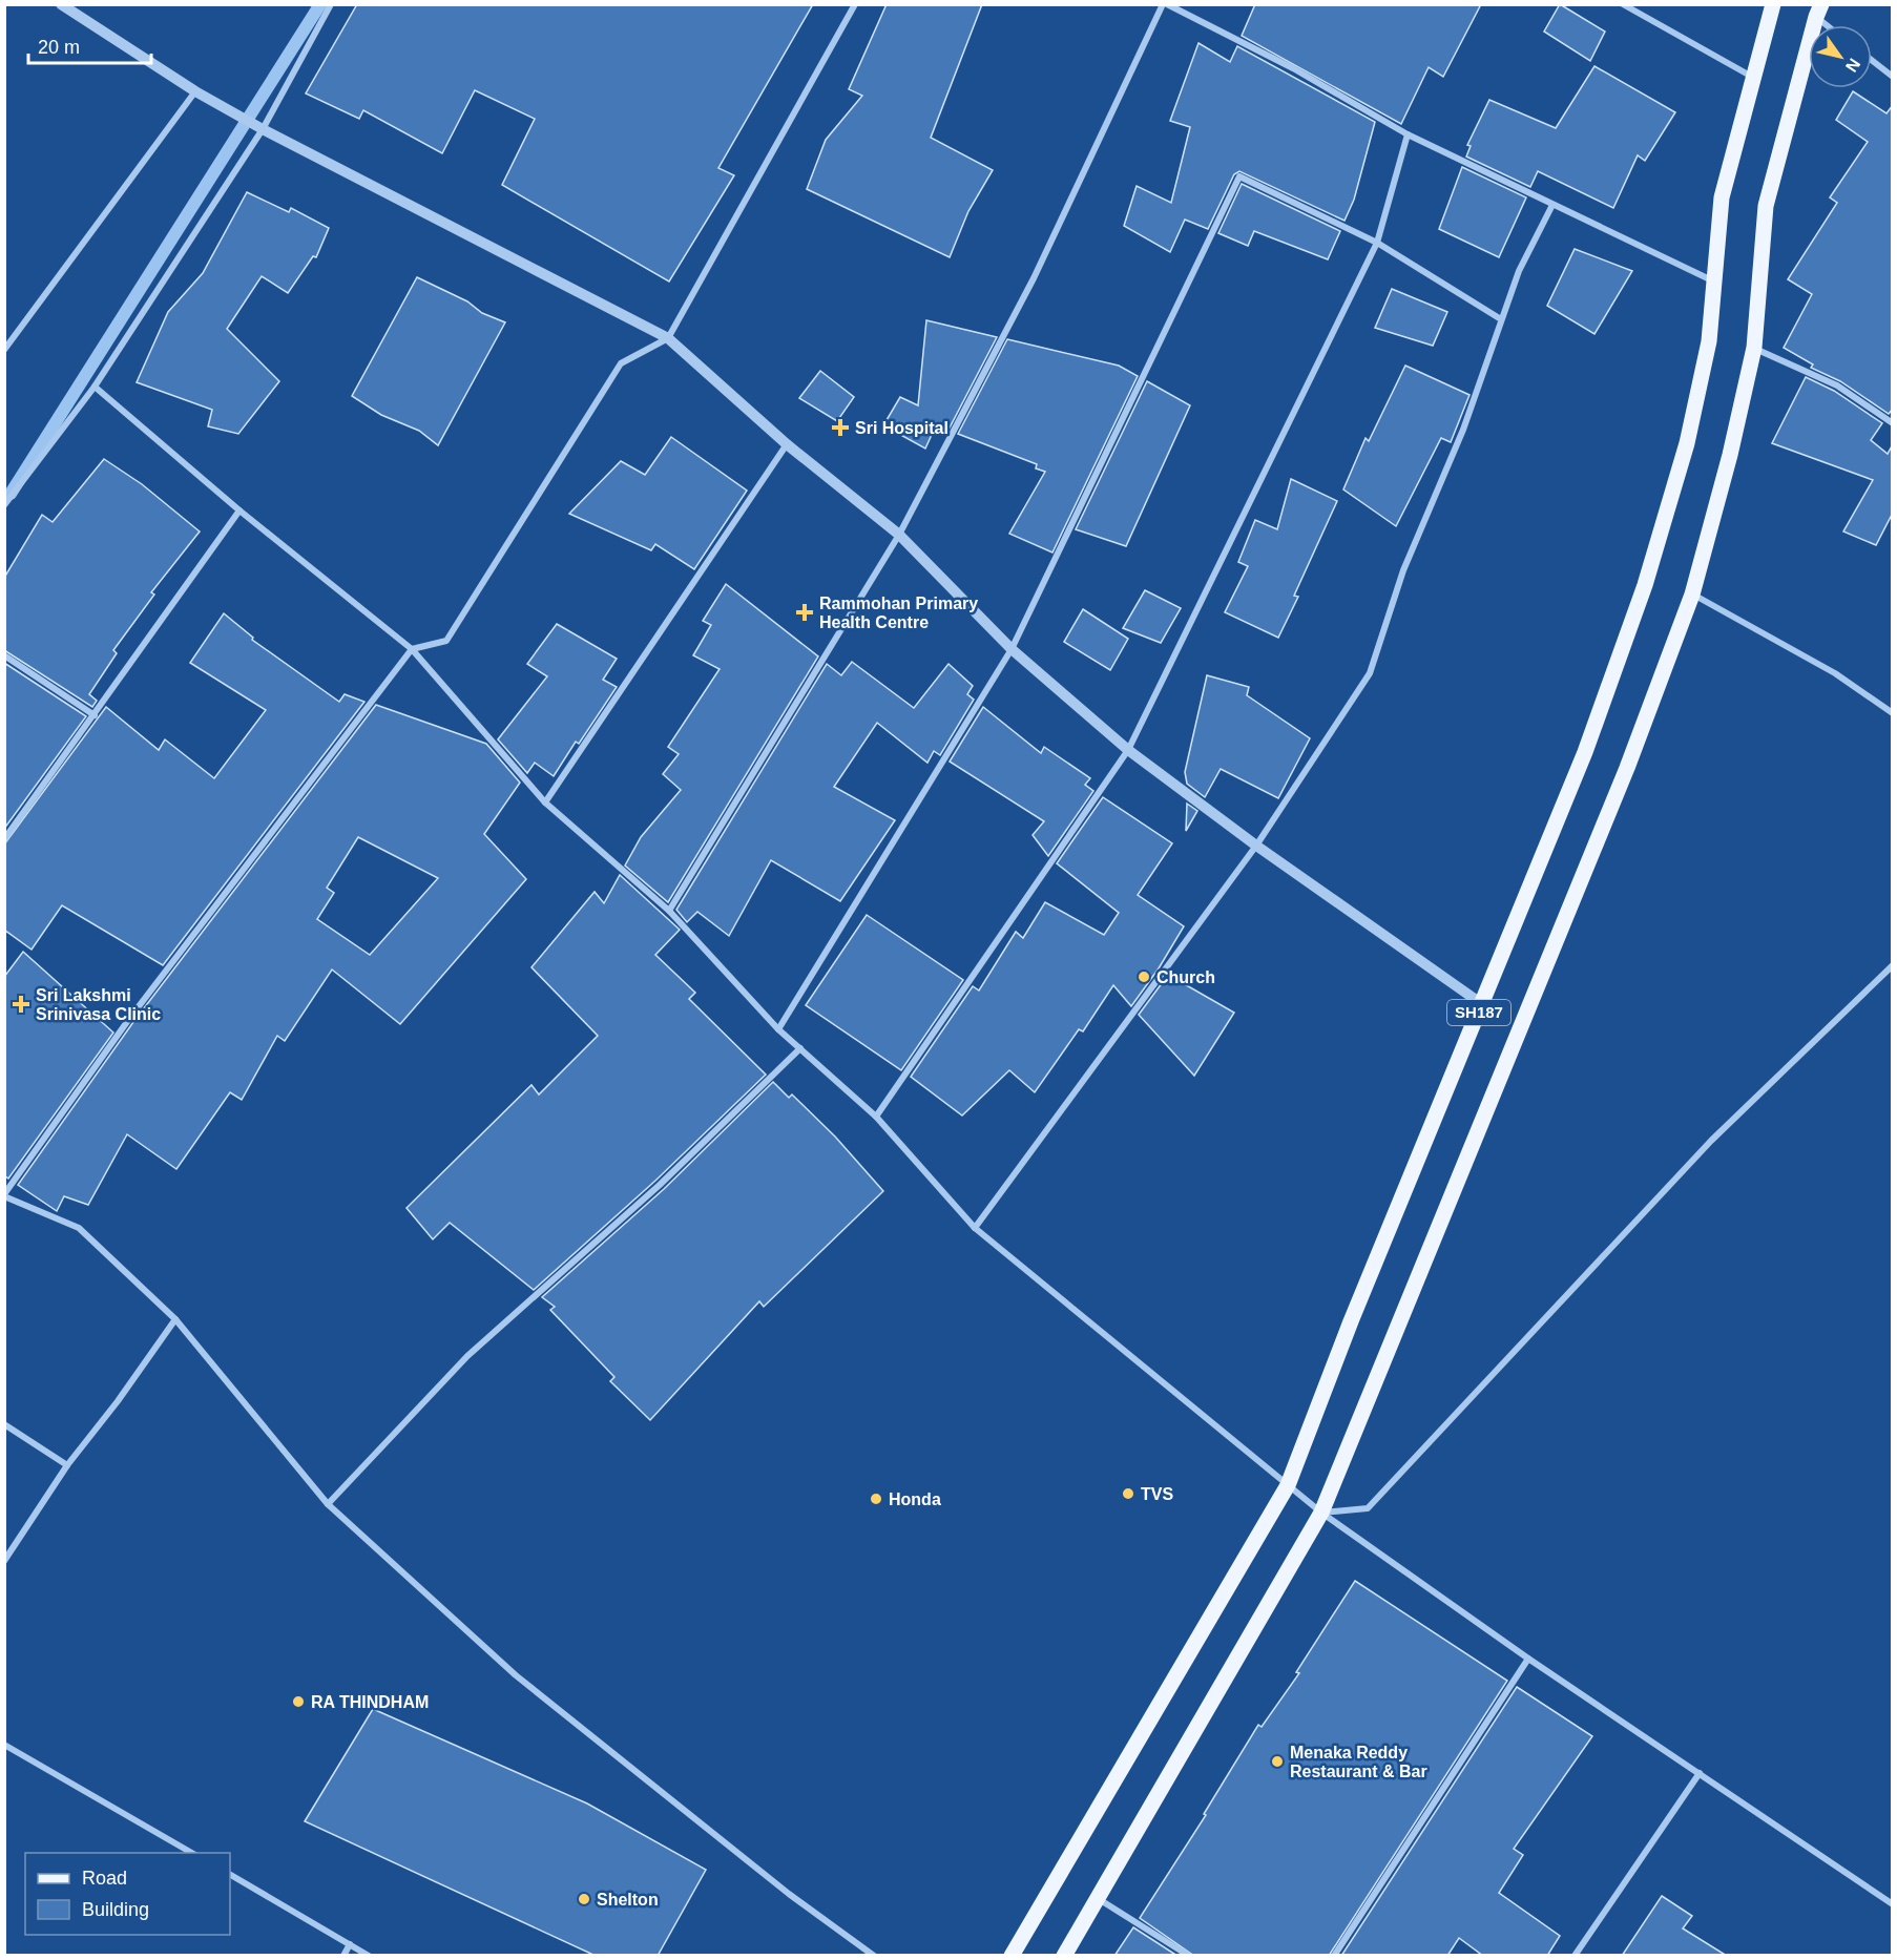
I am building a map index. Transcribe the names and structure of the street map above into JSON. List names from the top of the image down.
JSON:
{
  "streets": {
    "main road": ["SH187"]
  },
  "places": {
    "health": ["Sri Hospital", "Rammohan Primary Health Centre", "Sri Lakshmi Srinivasa Clinic"],
    "other": [
      "Church",
      "TVS",
      "Honda",
      "RA THINDHAM",
      "Menaka Reddy Restaurant & Bar",
      "Shelton"
    ]
  },
  "legend": ["Road", "Building"],
  "scale_bar": "20 m",
  "north": "bottom right"
}
